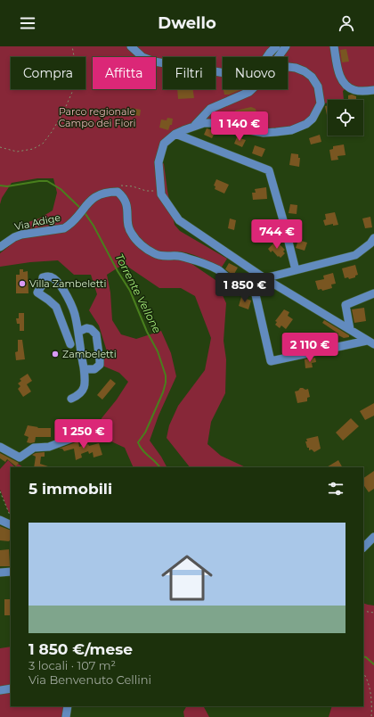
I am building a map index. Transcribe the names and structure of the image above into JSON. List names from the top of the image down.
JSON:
{
  "streets": {
    "street": ["Via Adige"]
  },
  "water": ["Torrente Vellone"],
  "parks": ["Parco regionale Campo dei Fiori"],
  "places": ["Villa Zambeletti", "Zambeletti"],
  "page": {
    "header": "Dwello",
    "chip": [
      "Compra",
      "Affitta",
      "Filtri",
      "Nuovo"
    ],
    "price": [
      "1 140 €",
      "744 €",
      "1 850 €",
      "2 110 €",
      "1 250 €"
    ],
    "heading": "5 immobili",
    "list": [
      {
        "name": "1 850 €/mese",
        "note": "3 locali · 107 m² · Via Benvenuto Cellini"
      }
    ]
  }
}
